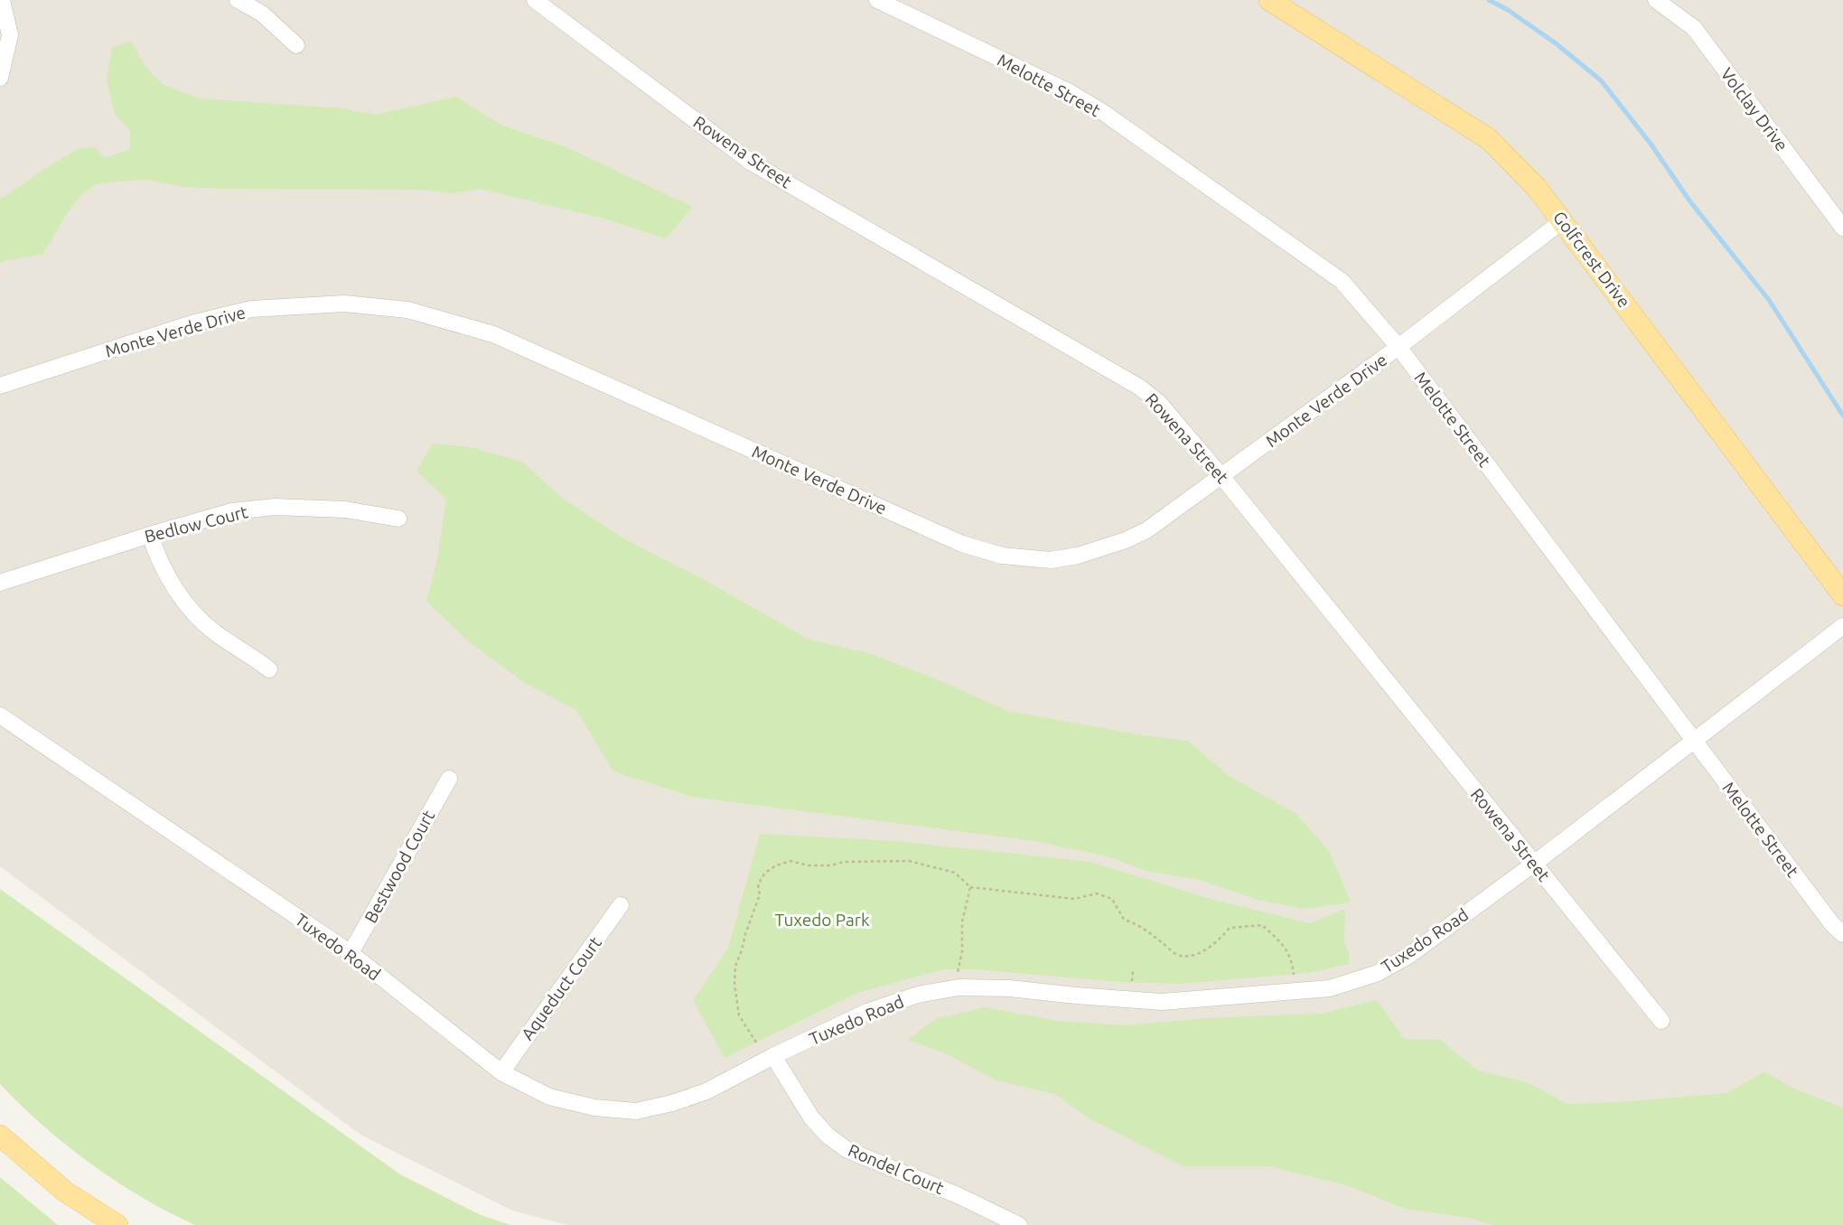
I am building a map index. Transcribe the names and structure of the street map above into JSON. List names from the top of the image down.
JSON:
{
  "streets": {
    "main road": ["Golfcrest Drive"],
    "street": [
      "Melotte Street",
      "Volclay Drive",
      "Rowena Street",
      "Monte Verde Drive",
      "Bedlow Court",
      "Bestwood Court",
      "Tuxedo Road",
      "Aqueduct Court",
      "Rondel Court"
    ]
  },
  "crossings": [
    ["Melotte Street", "Monte Verde Drive"],
    ["Melotte Street", "Tuxedo Road"],
    ["Rowena Street", "Monte Verde Drive"],
    ["Rowena Street", "Tuxedo Road"],
    ["Golfcrest Drive", "Monte Verde Drive"],
    ["Bestwood Court", "Tuxedo Road"],
    ["Tuxedo Road", "Aqueduct Court"],
    ["Tuxedo Road", "Rondel Court"]
  ],
  "parks": ["Tuxedo Park"]
}
